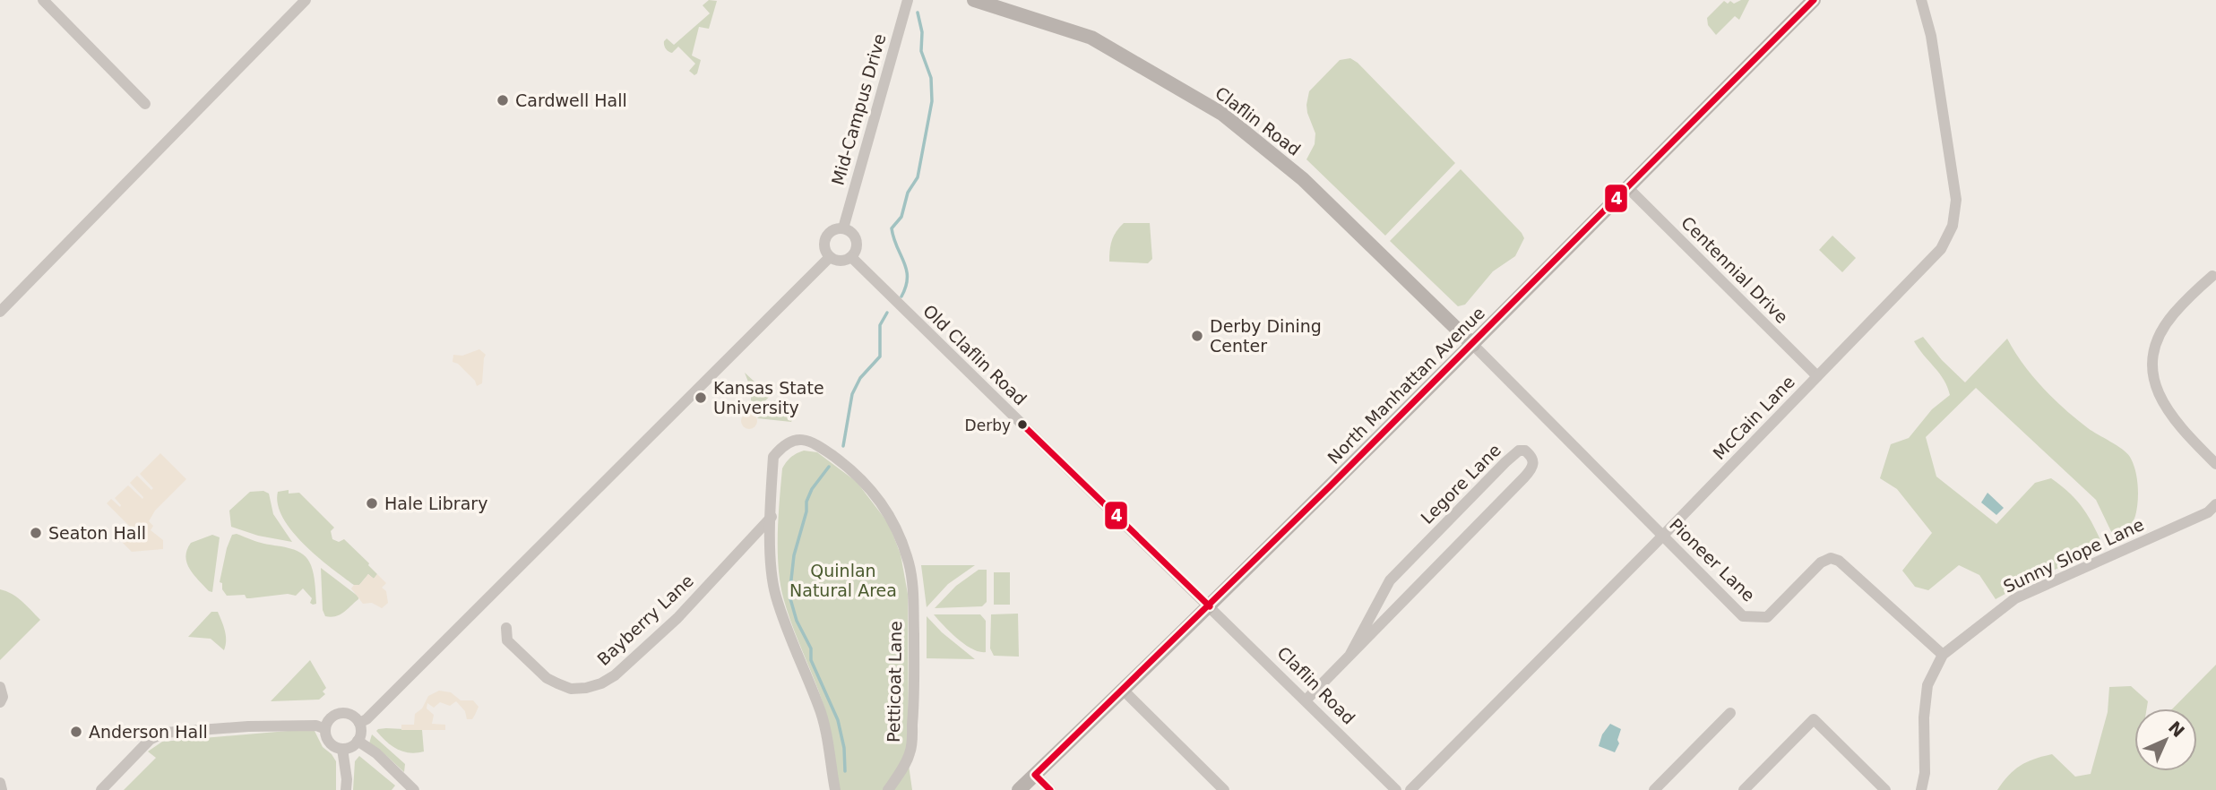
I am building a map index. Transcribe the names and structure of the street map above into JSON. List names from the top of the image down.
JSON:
{
  "streets": {
    "street": [
      "Mid-Campus Drive",
      "Claflin Road",
      "Centennial Drive",
      "Old Claflin Road",
      "North Manhattan Avenue",
      "McCain Lane",
      "Legore Lane",
      "Sunny Slope Lane",
      "Pioneer Lane",
      "Bayberry Lane",
      "Petticoat Lane"
    ]
  },
  "crossings": [
    ["Mid-Campus Drive", "Old Claflin Road"],
    ["Claflin Road", "Old Claflin Road"],
    ["Claflin Road", "North Manhattan Avenue"],
    ["Claflin Road", "Legore Lane"],
    ["Claflin Road", "Pioneer Lane"],
    ["Centennial Drive", "North Manhattan Avenue"],
    ["Centennial Drive", "McCain Lane"],
    ["Old Claflin Road", "North Manhattan Avenue"],
    ["North Manhattan Avenue", "Pioneer Lane"],
    ["McCain Lane", "Pioneer Lane"],
    ["Sunny Slope Lane", "Pioneer Lane"],
    ["Bayberry Lane", "Petticoat Lane"]
  ],
  "parks": ["Quinlan Natural Area"],
  "places": [
    "Cardwell Hall",
    "Derby Dining Center",
    "Kansas State University",
    "Derby",
    "Hale Library",
    "Seaton Hall",
    "Anderson Hall"
  ],
  "lines": ["transit line 4"],
  "north": "top right"
}
